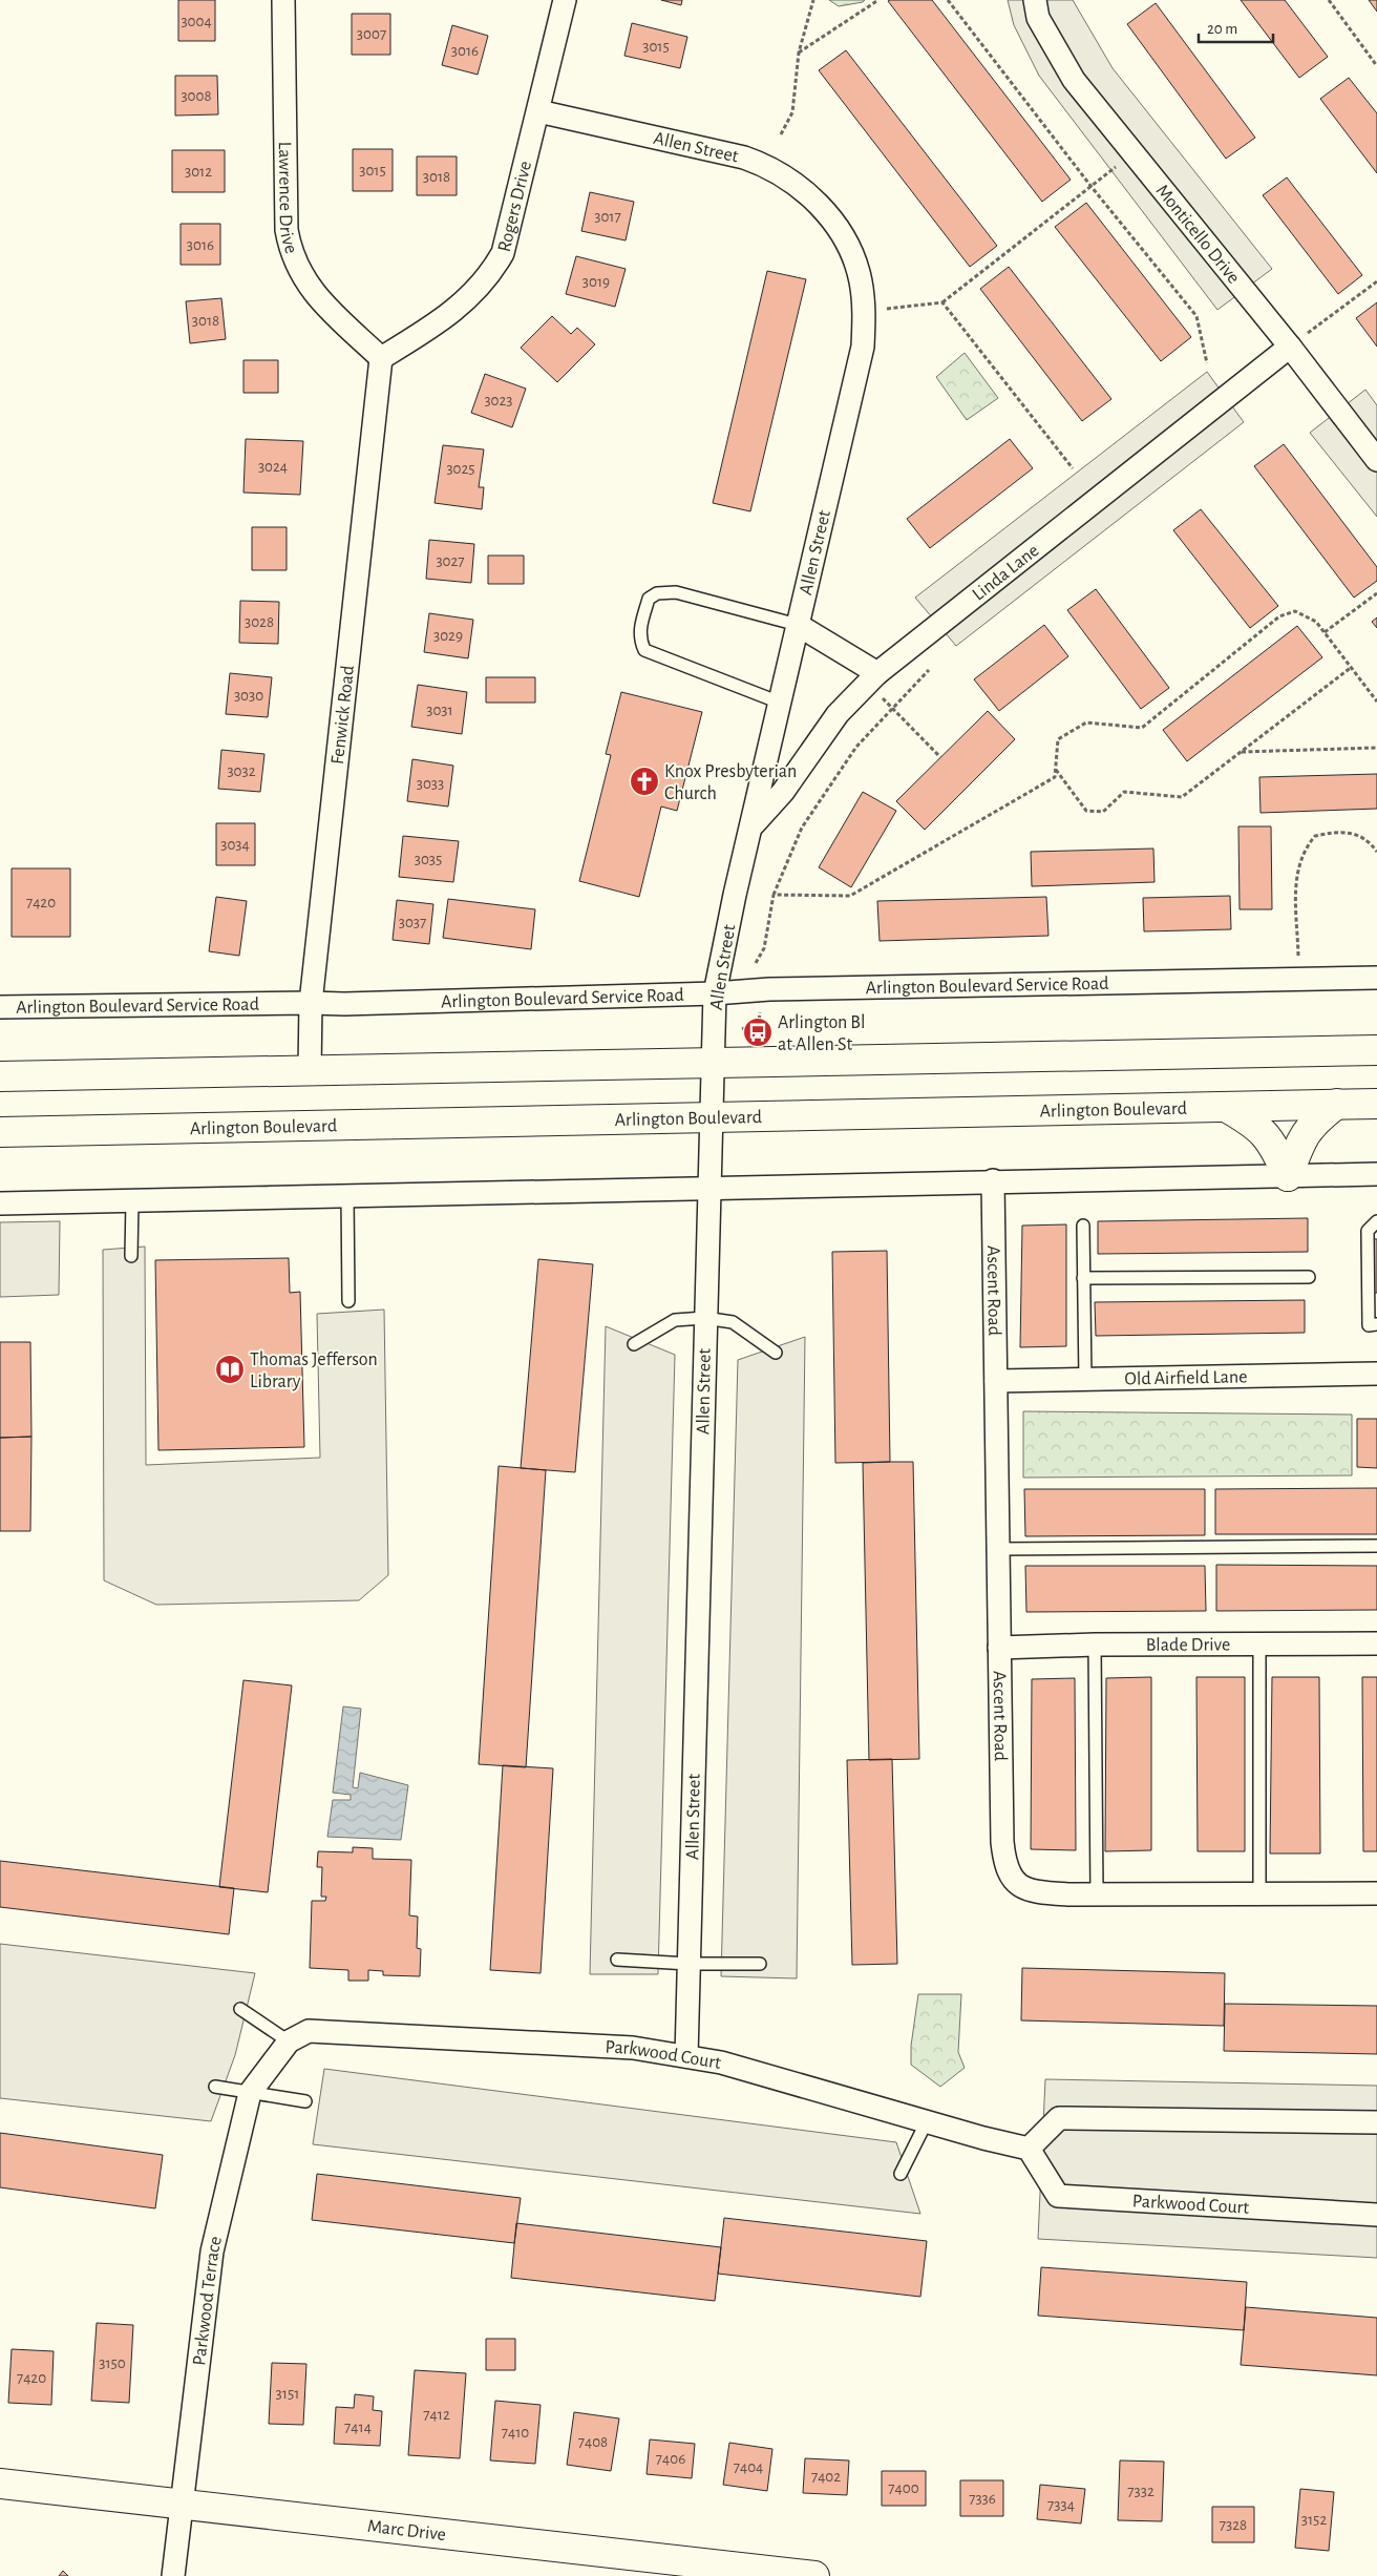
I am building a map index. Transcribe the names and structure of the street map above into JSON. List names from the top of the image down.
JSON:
{
  "streets": {
    "main road": ["Arlington Boulevard", "Marc Drive"],
    "street": [
      "Allen Street",
      "Lawrence Drive",
      "Rogers Drive",
      "Monticello Drive",
      "Linda Lane",
      "Fenwick Road",
      "Arlington Boulevard Service Road",
      "Ascent Road",
      "Old Airfield Lane",
      "Blade Drive",
      "Parkwood Court",
      "Parkwood Terrace"
    ]
  },
  "crossings": [
    ["Allen Street", "Rogers Drive"],
    ["Allen Street", "Linda Lane"],
    ["Allen Street", "Arlington Boulevard Service Road"],
    ["Allen Street", "Arlington Boulevard"],
    ["Allen Street", "Parkwood Court"],
    ["Lawrence Drive", "Rogers Drive"],
    ["Lawrence Drive", "Fenwick Road"],
    ["Rogers Drive", "Fenwick Road"],
    ["Monticello Drive", "Linda Lane"],
    ["Fenwick Road", "Arlington Boulevard Service Road"],
    ["Ascent Road", "Old Airfield Lane"],
    ["Ascent Road", "Blade Drive"],
    ["Parkwood Court", "Parkwood Terrace"],
    ["Parkwood Terrace", "Marc Drive"]
  ],
  "places": {
    "church": ["Knox Presbyterian Church"],
    "bus stop": ["Arlington Bl at Allen St"],
    "library": ["Thomas Jefferson Library"]
  },
  "house_numbers": [
    "3004",
    "3007",
    "3015",
    "3016",
    "3008",
    "3015",
    "3012",
    "3018",
    "3017",
    "3016",
    "3019",
    "3018",
    "3023",
    "3024",
    "3025",
    "3027",
    "3028",
    "3029",
    "3030",
    "3031",
    "3032",
    "3033",
    "3034",
    "3035",
    "7420",
    "3037",
    "3150",
    "7420",
    "3151",
    "7412",
    "7414",
    "7410",
    "7408",
    "7406",
    "7404",
    "7402",
    "7400",
    "7332",
    "7336",
    "7334",
    "3152",
    "7328"
  ],
  "scale_bar": "20 m"
}
